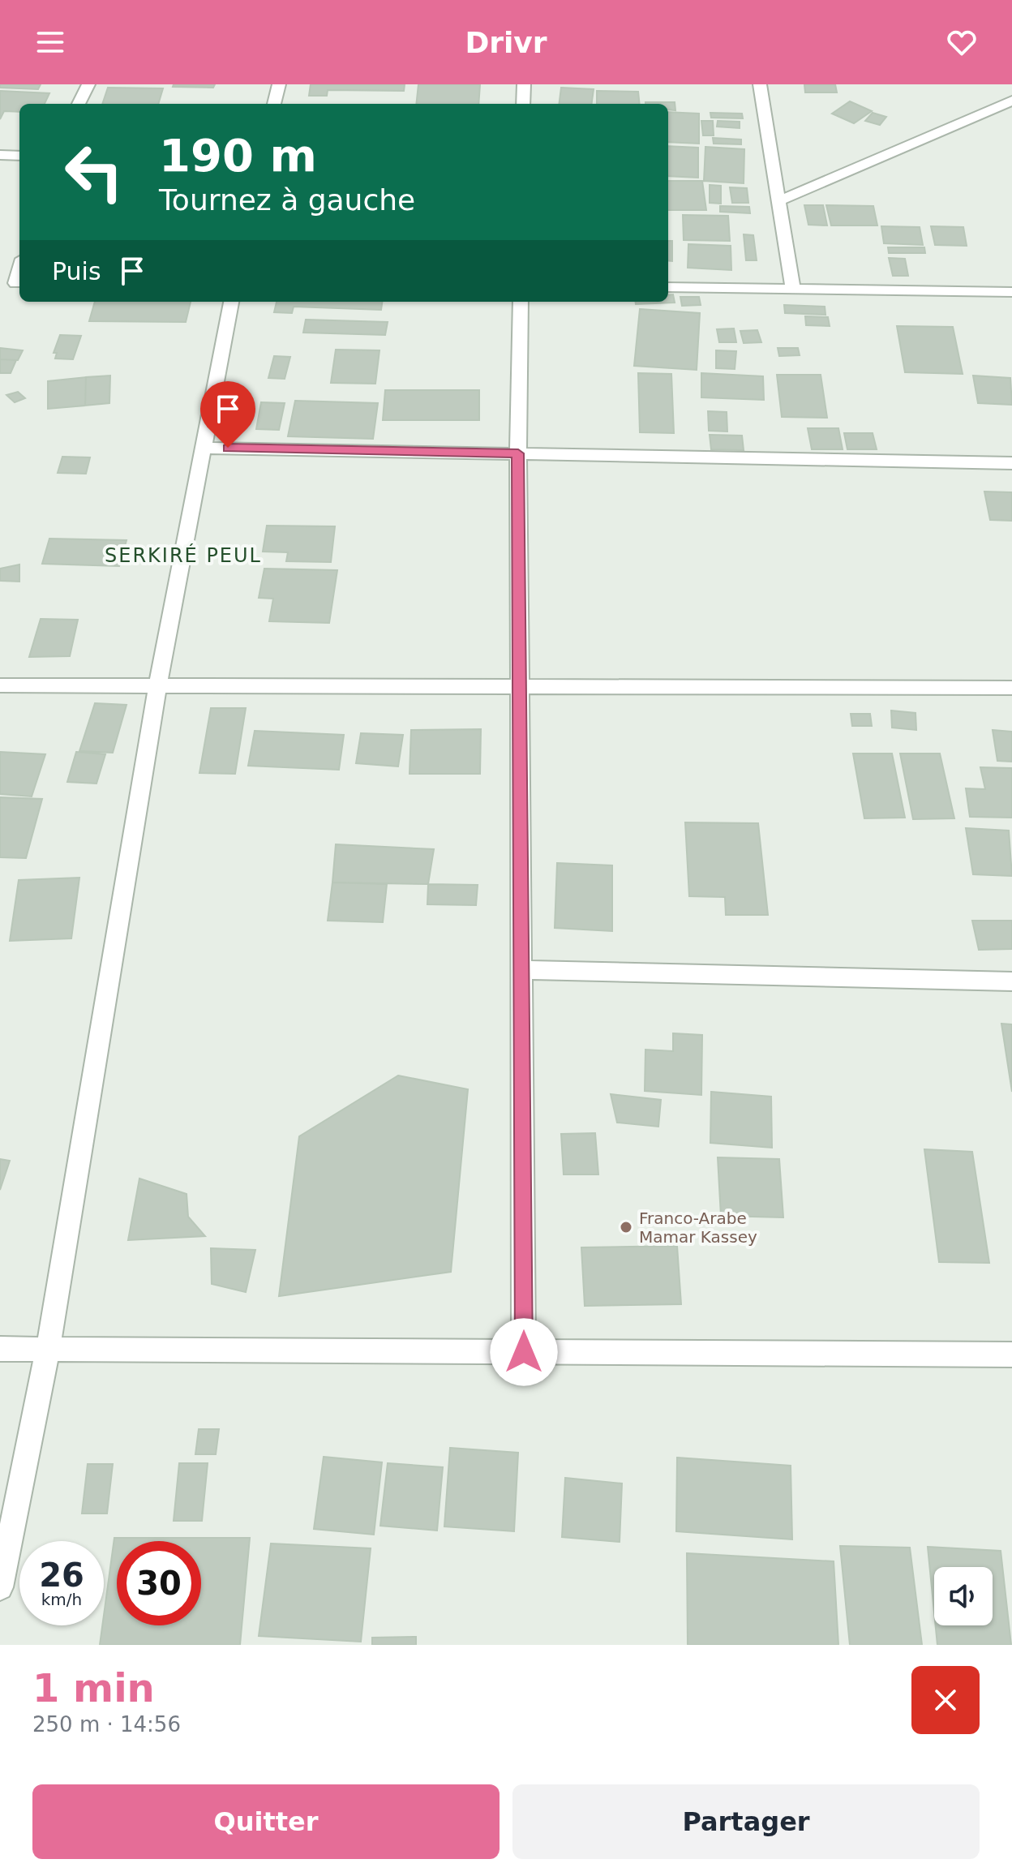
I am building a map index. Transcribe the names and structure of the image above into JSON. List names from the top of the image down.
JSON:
{
  "districts": ["SERKIRÉ PEUL"],
  "places": ["Franco-Arabe Mamar Kassey"],
  "page": {
    "header": "Drivr",
    "turn": ["190 m", "Tournez à gauche"],
    "then": "Puis",
    "speed": "26 km/h",
    "limit": "30",
    "heading": ["1 min", "250 m · 14:56"],
    "buttons": ["Quitter", "Partager"]
  }
}
